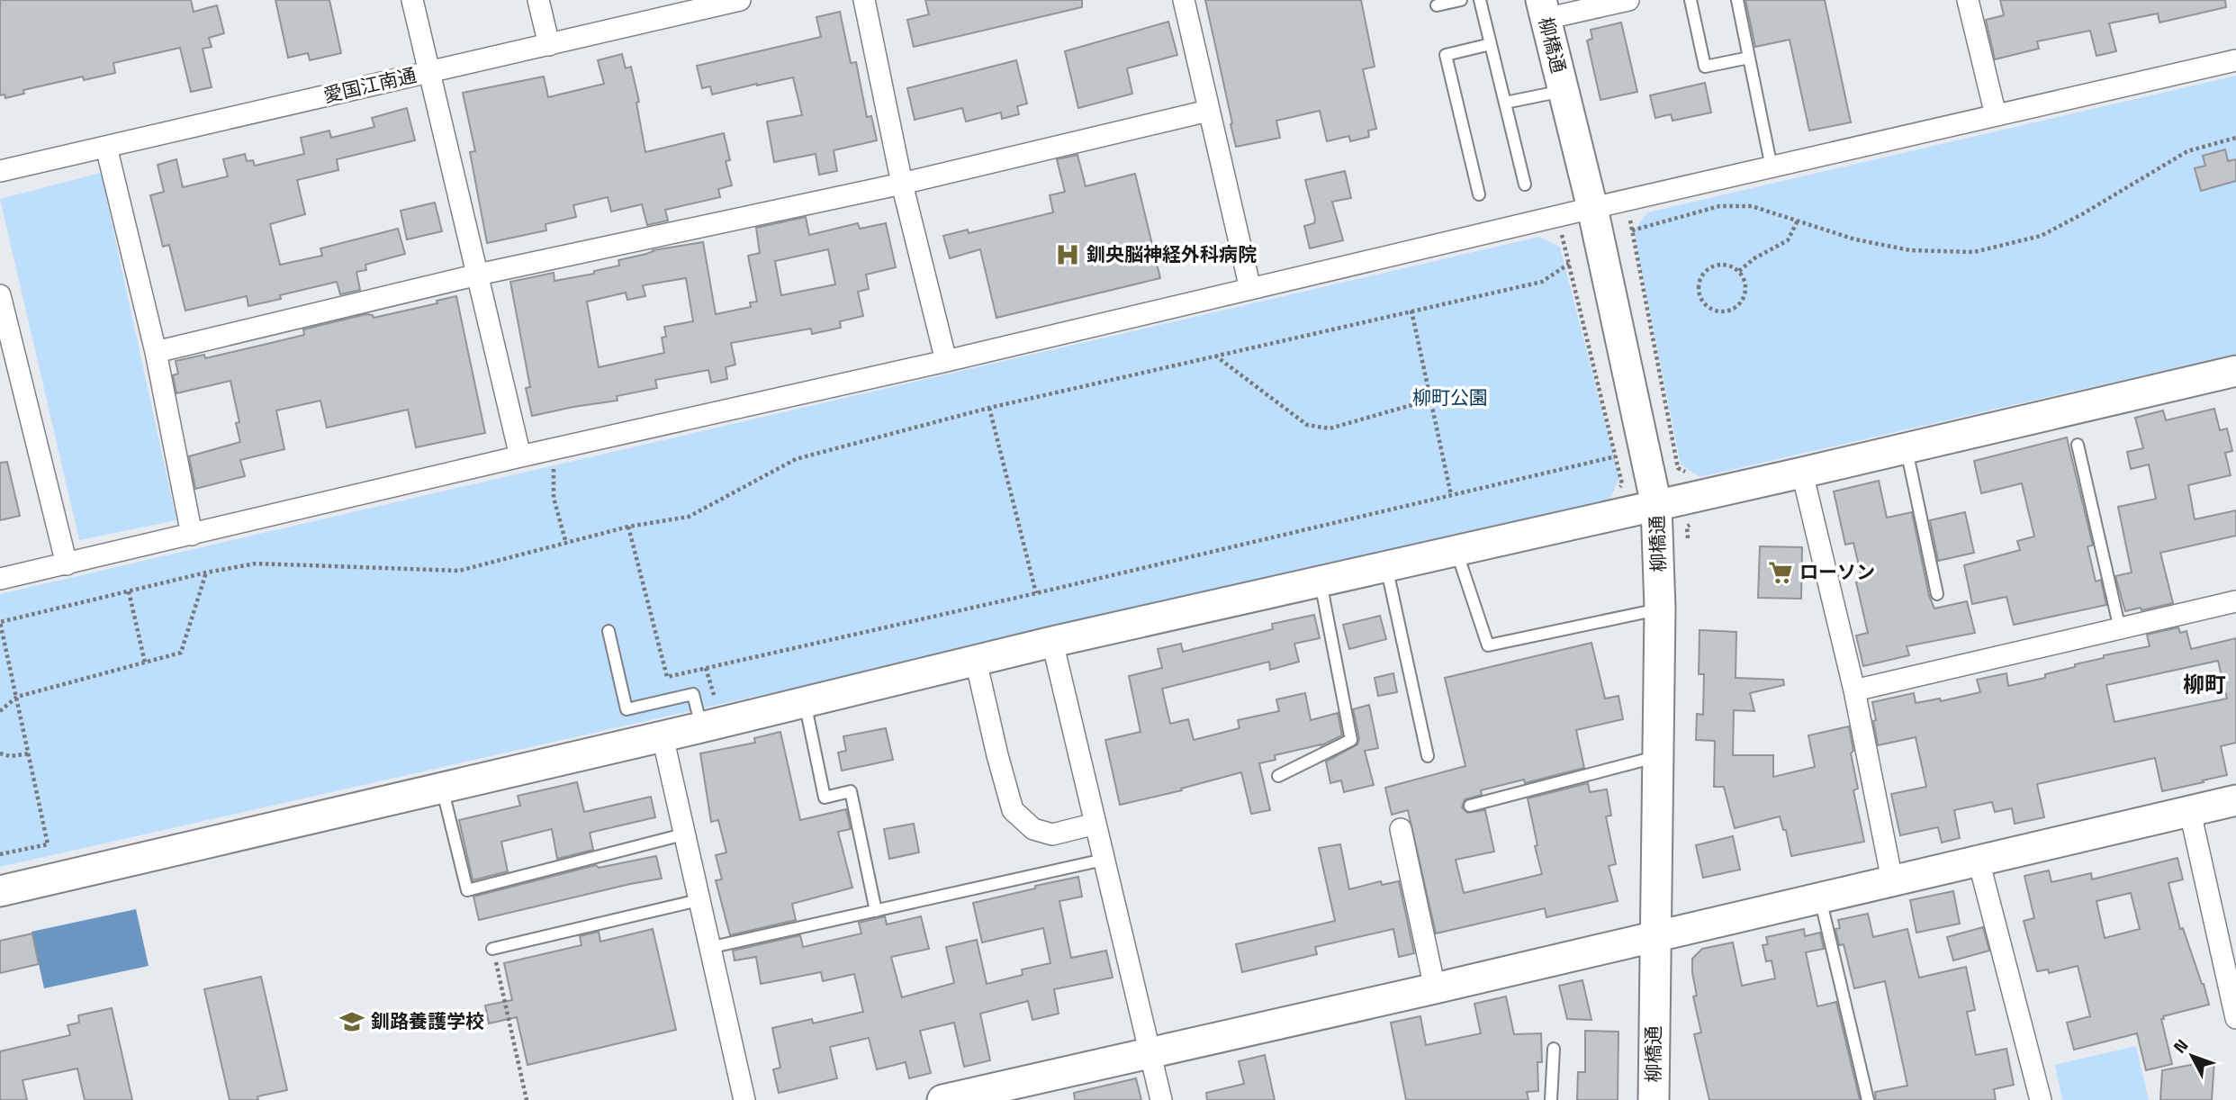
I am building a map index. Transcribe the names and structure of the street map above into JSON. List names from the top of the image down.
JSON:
{
  "streets": {
    "street": ["柳橋通", "愛国江南通"]
  },
  "districts": ["柳町"],
  "parks": ["柳町公園"],
  "places": {
    "hospital": ["釧央脳神経外科病院"],
    "supermarket": ["ローソン"],
    "school or university": ["釧路養護学校"]
  },
  "north": "top left"
}
